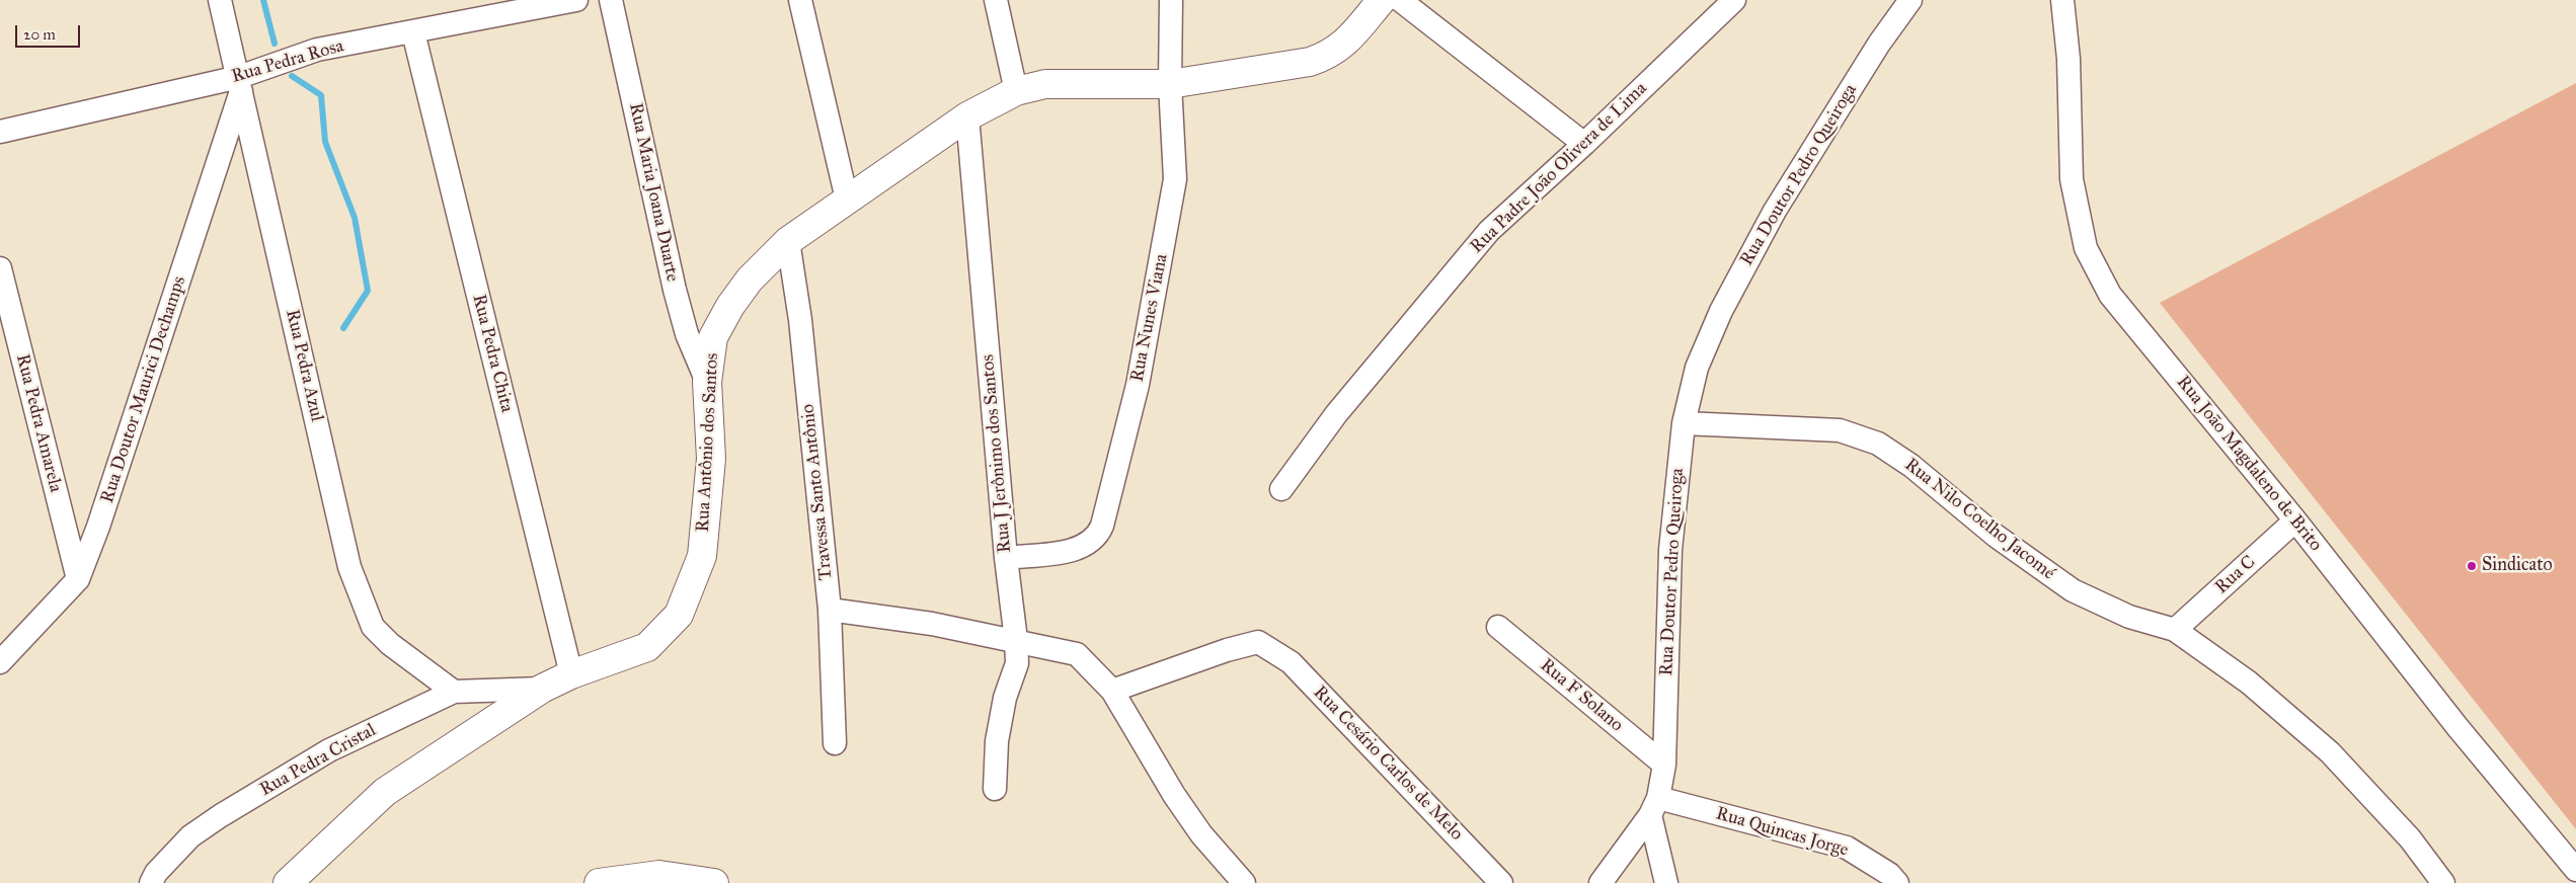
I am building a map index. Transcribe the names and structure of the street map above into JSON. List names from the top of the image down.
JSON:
{
  "streets": {
    "street": [
      "Rua Pedra Rosa",
      "Rua Padre João Olivera de Lima",
      "Rua Doutor Pedro Queiroga",
      "Rua Maria Joana Duarte",
      "Rua Nunes Viana",
      "Rua Pedra Chita",
      "Rua Pedra Azul",
      "Rua Doutor Maurici Dechamps",
      "Rua Pedra Amarela",
      "Rua Antônio dos Santos",
      "Rua J Jerônimo dos Santos",
      "Rua João Magdaleno de Brito",
      "Travessa Santo Antônio",
      "Rua Nilo Coelho Jacomé",
      "Rua C",
      "Rua F Solano",
      "Rua Pedra Cristal",
      "Rua Cesário Carlos de Melo",
      "Rua Quincas Jorge"
    ]
  },
  "crossings": [
    ["Rua Pedra Rosa", "Rua Pedra Chita"],
    ["Rua Pedra Rosa", "Rua Pedra Azul"],
    ["Rua Pedra Rosa", "Rua Doutor Maurici Dechamps"],
    ["Rua Doutor Pedro Queiroga", "Rua Nilo Coelho Jacomé"],
    ["Rua Doutor Pedro Queiroga", "Rua F Solano"],
    ["Rua Doutor Pedro Queiroga", "Rua Quincas Jorge"],
    ["Rua Maria Joana Duarte", "Rua Antônio dos Santos"],
    ["Rua Nunes Viana", "Rua Antônio dos Santos"],
    ["Rua Nunes Viana", "Rua J Jerônimo dos Santos"],
    ["Rua Pedra Chita", "Rua Antônio dos Santos"],
    ["Rua Pedra Azul", "Rua Doutor Maurici Dechamps"],
    ["Rua Pedra Azul", "Rua Pedra Cristal"],
    ["Rua Doutor Maurici Dechamps", "Rua Pedra Amarela"],
    ["Rua Antônio dos Santos", "Rua J Jerônimo dos Santos"],
    ["Rua Antônio dos Santos", "Travessa Santo Antônio"],
    ["Rua Antônio dos Santos", "Rua Pedra Cristal"],
    ["Rua João Magdaleno de Brito", "Rua C"],
    ["Rua Nilo Coelho Jacomé", "Rua C"]
  ],
  "places": ["Sindicato"],
  "scale_bar": "20 m"
}
